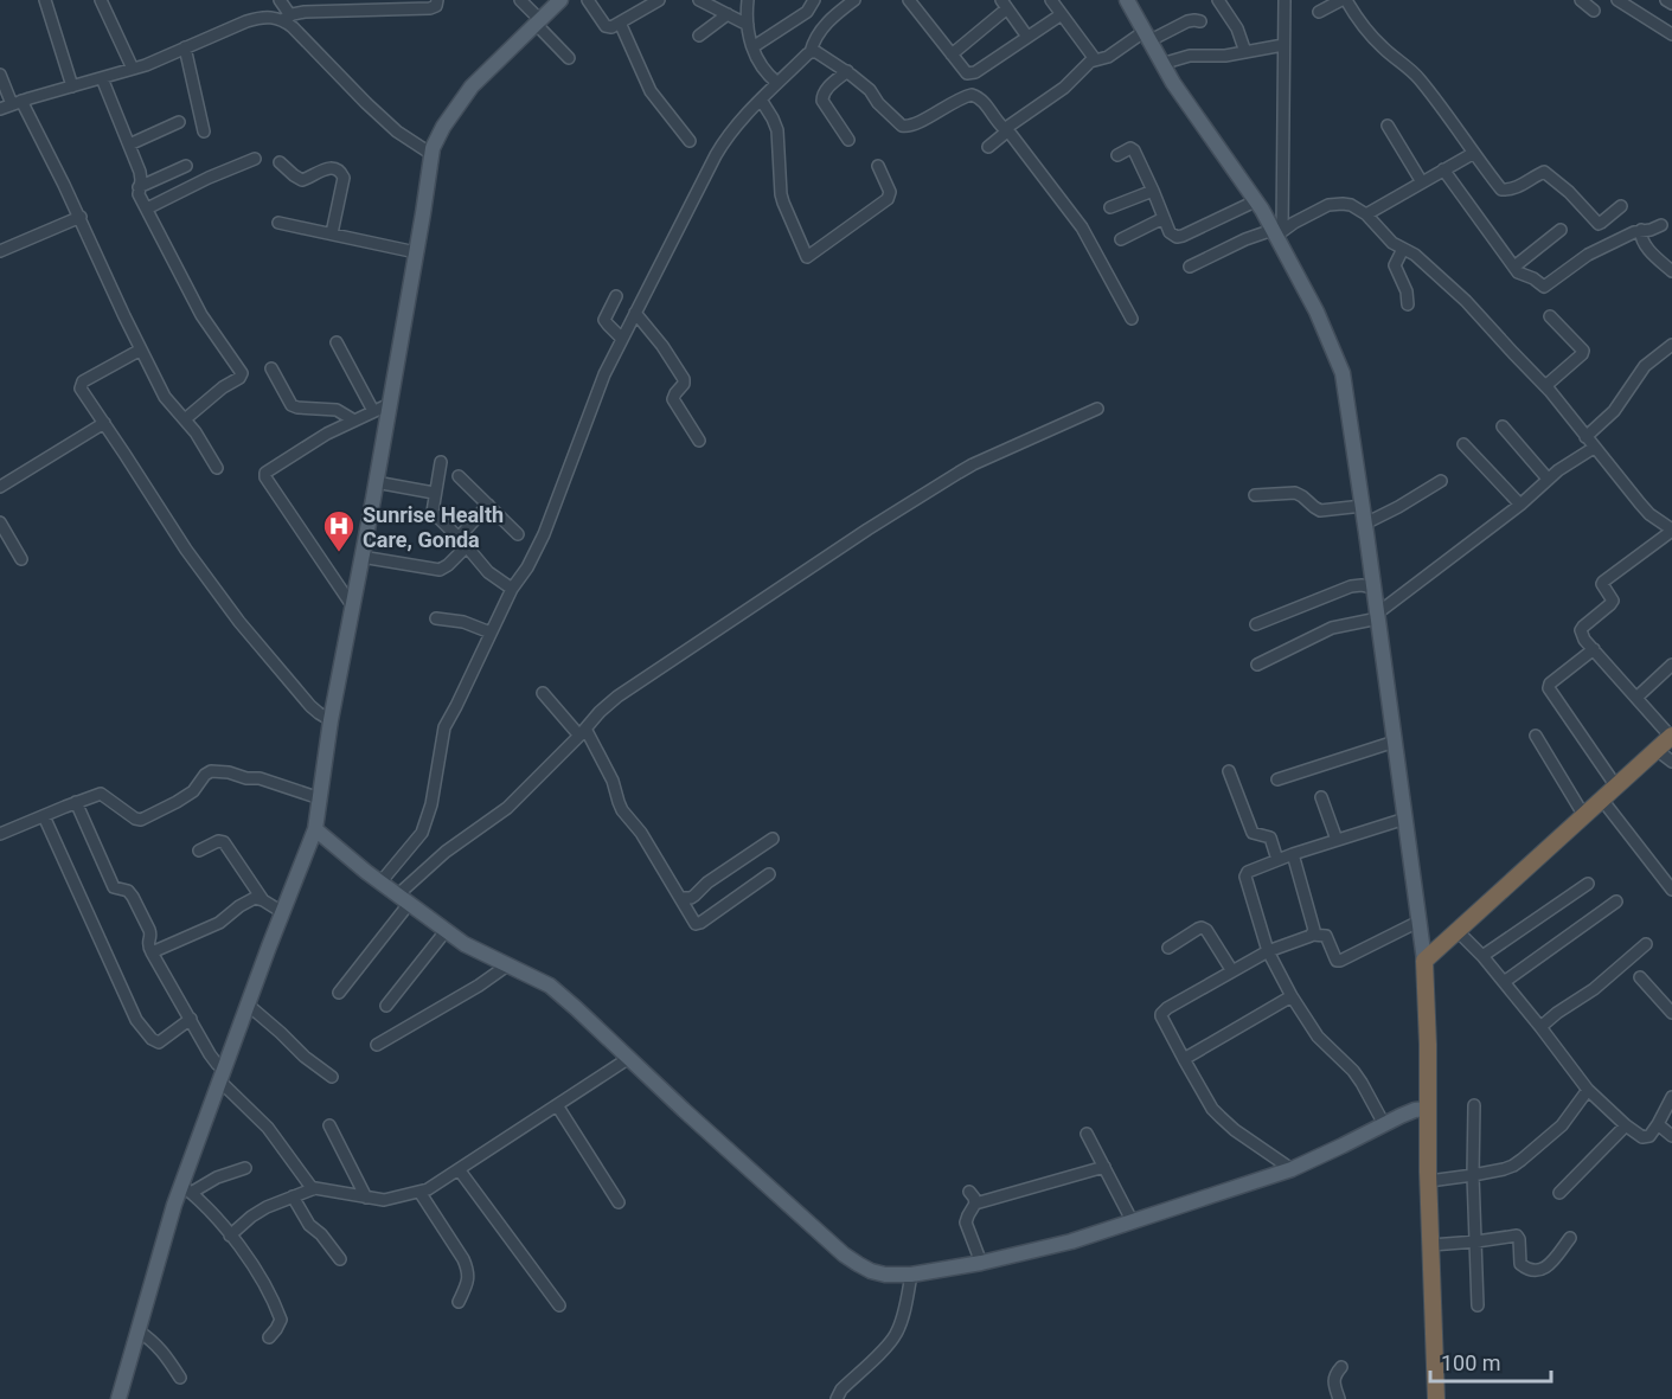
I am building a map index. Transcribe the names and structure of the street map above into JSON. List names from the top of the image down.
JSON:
{
  "places": {
    "hospital": ["Sunrise Health Care, Gonda"]
  },
  "scale_bar": "100 m"
}
